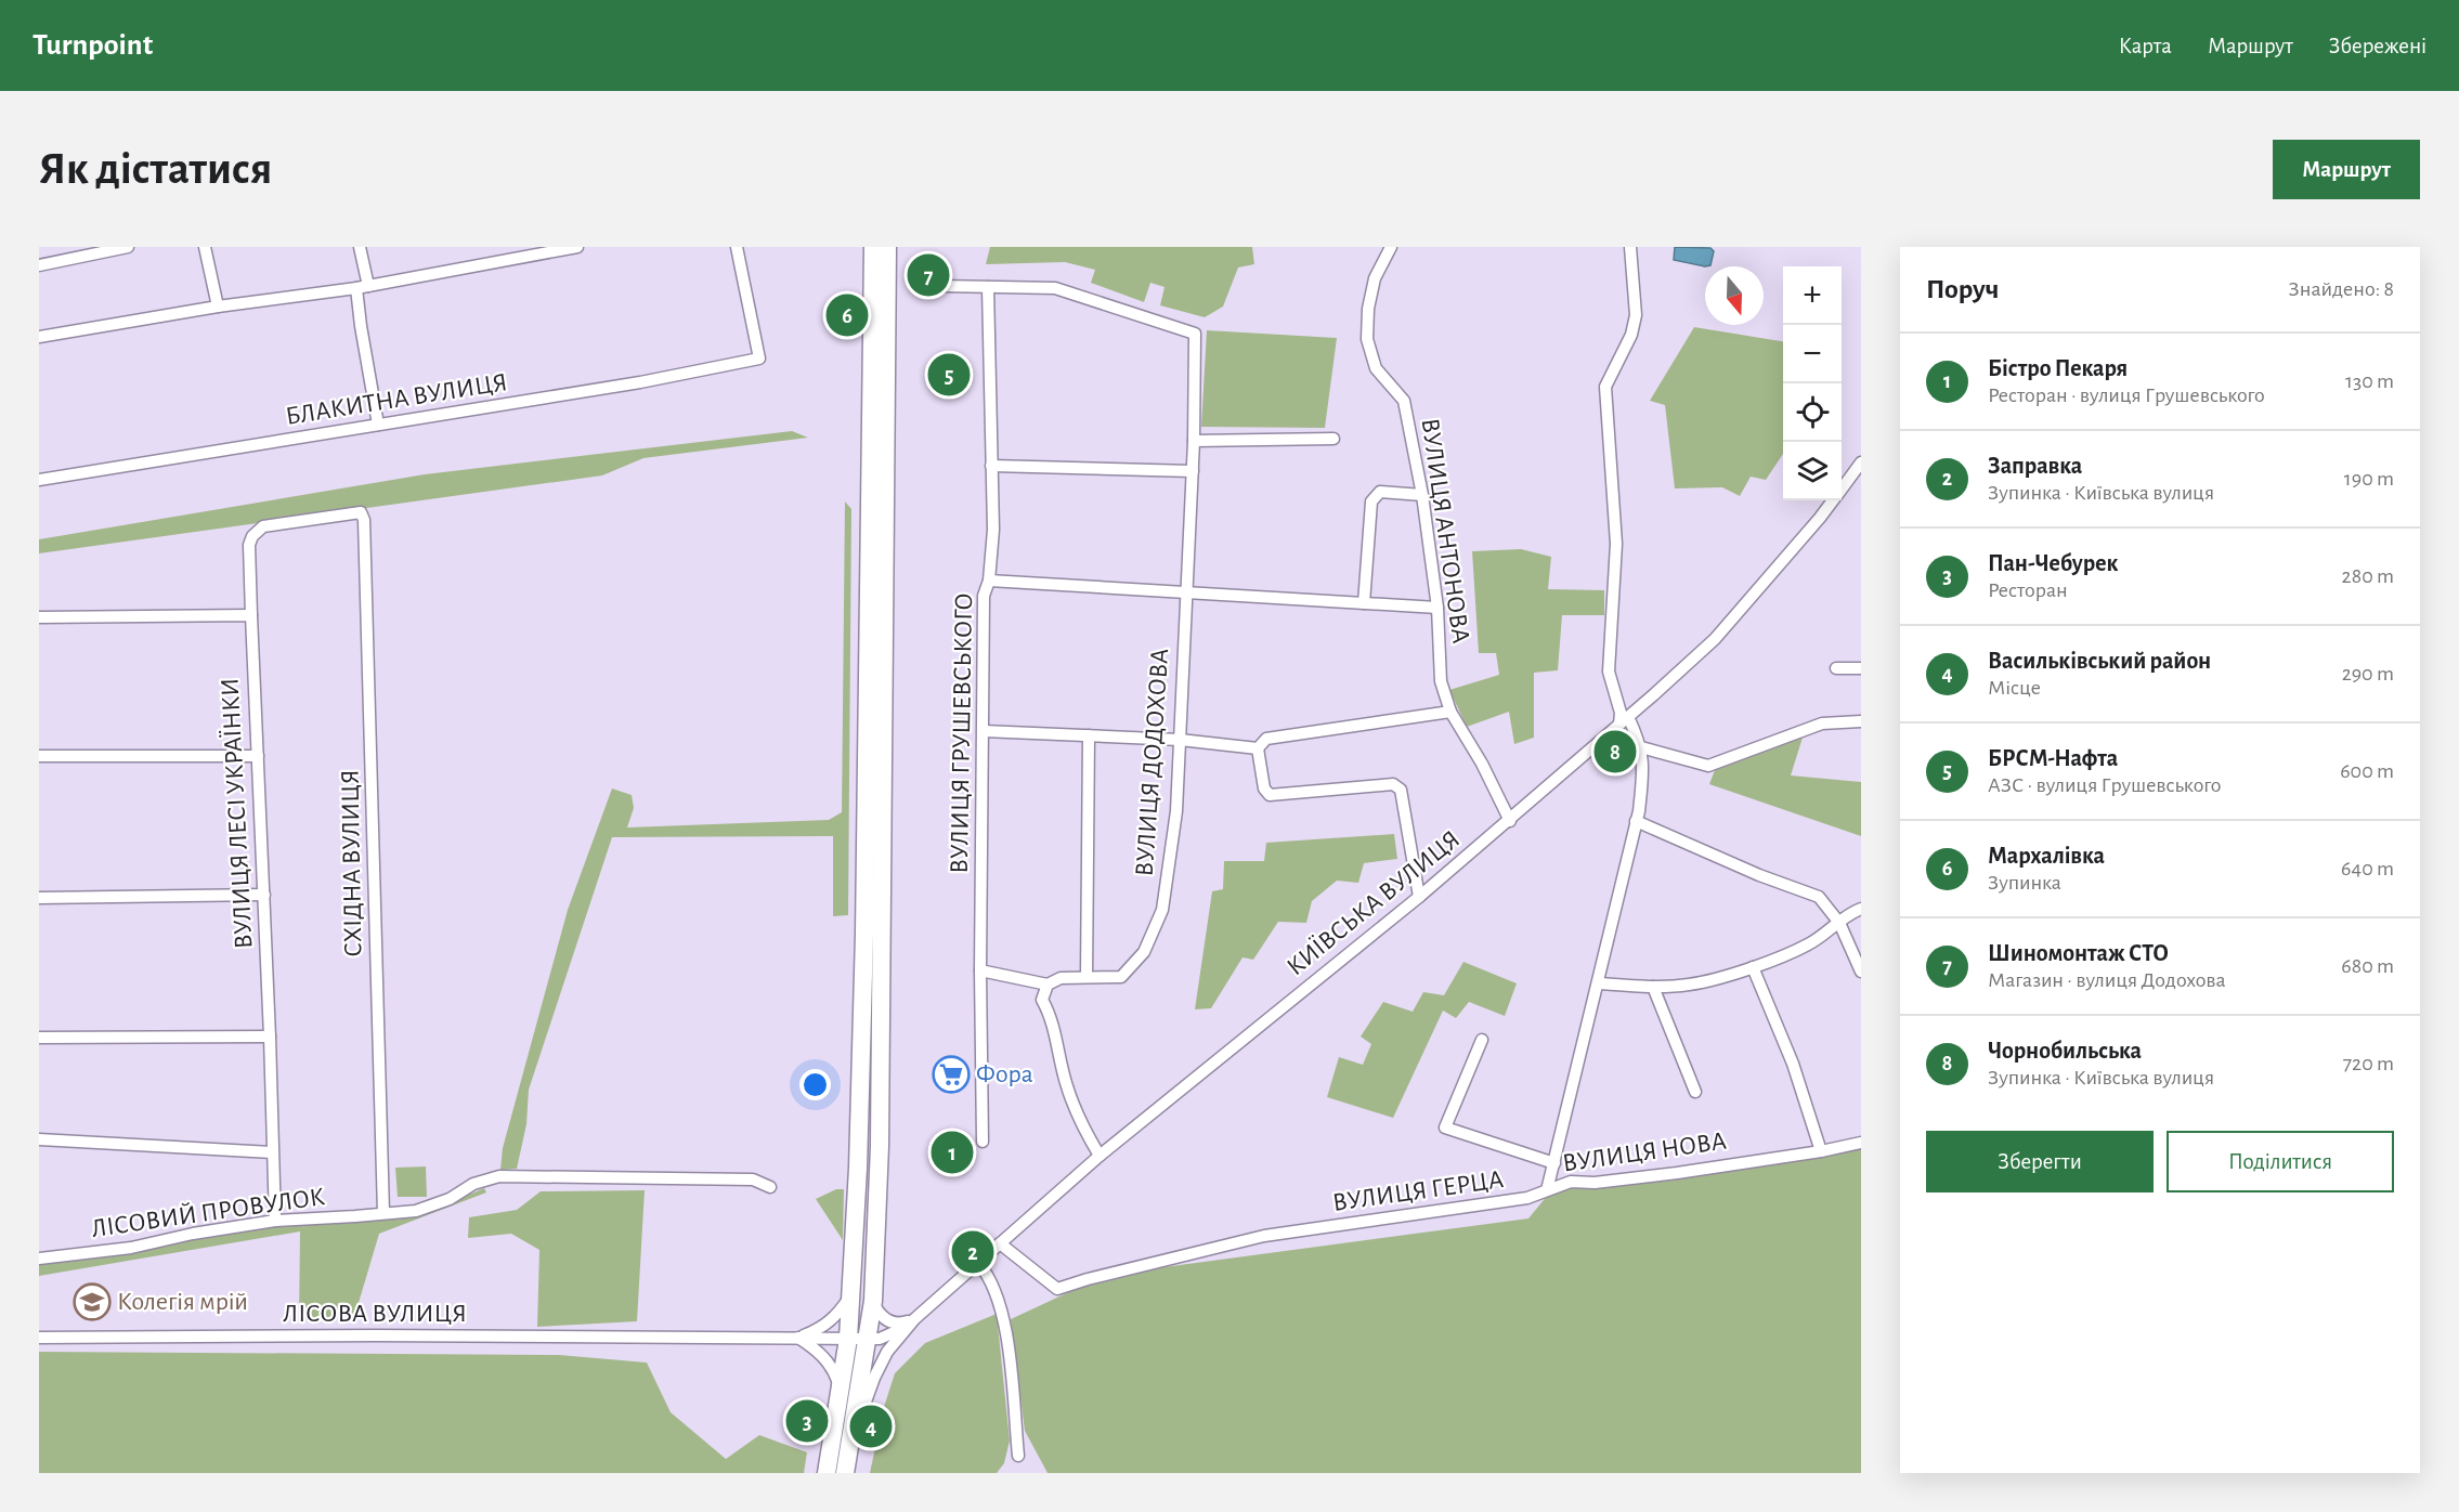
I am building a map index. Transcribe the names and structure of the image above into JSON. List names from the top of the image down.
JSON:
{
  "streets": {
    "street": [
      "БЛАКИТНА ВУЛИЦЯ",
      "ВУЛИЦЯ АНТОНОВА",
      "ВУЛИЦЯ ГРУШЕВСЬКОГО",
      "ВУЛИЦЯ ДОДОХОВА",
      "ВУЛИЦЯ ЛЕСІ УКРАЇНКИ",
      "СХІДНА ВУЛИЦЯ",
      "КИЇВСЬКА ВУЛИЦЯ",
      "ВУЛИЦЯ НОВА",
      "ВУЛИЦЯ ГЕРЦА",
      "ЛІСОВИЙ ПРОВУЛОК",
      "ЛІСОВА ВУЛИЦЯ"
    ]
  },
  "crossings": [
    ["ВУЛИЦЯ АНТОНОВА", "КИЇВСЬКА ВУЛИЦЯ"],
    ["ВУЛИЦЯ ГРУШЕВСЬКОГО", "ВУЛИЦЯ ДОДОХОВА"],
    ["ВУЛИЦЯ ЛЕСІ УКРАЇНКИ", "СХІДНА ВУЛИЦЯ"],
    ["ВУЛИЦЯ ЛЕСІ УКРАЇНКИ", "ЛІСОВИЙ ПРОВУЛОК"],
    ["СХІДНА ВУЛИЦЯ", "ЛІСОВИЙ ПРОВУЛОК"],
    ["КИЇВСЬКА ВУЛИЦЯ", "ВУЛИЦЯ НОВА"],
    ["КИЇВСЬКА ВУЛИЦЯ", "ВУЛИЦЯ ГЕРЦА"],
    ["КИЇВСЬКА ВУЛИЦЯ", "ЛІСОВА ВУЛИЦЯ"],
    ["ВУЛИЦЯ НОВА", "ВУЛИЦЯ ГЕРЦА"]
  ],
  "places": {
    "supermarket": ["Фора"],
    "school or university": ["Колегія мрій"]
  },
  "north": "bottom",
  "page": {
    "header": "Turnpoint",
    "nav": ["Карта", "Маршрут", "Збережені"],
    "buttons": [
      "Маршрут",
      ["Зберегти", "Поділитися"]
    ],
    "title": "Як дістатися",
    "heading": ["Поруч", "Знайдено: 8"],
    "pins": [
      "7",
      "6",
      "5",
      "8",
      "1",
      "2",
      "3",
      "4"
    ],
    "map_buttons": ["+", "−"],
    "list": [
      {
        "mark": "1",
        "name": "Бістро Пекаря",
        "note": "Ресторан · вулиця Грушевського",
        "value": "130 m"
      },
      {
        "mark": "2",
        "name": "Заправка",
        "note": "Зупинка · Київська вулиця",
        "value": "190 m"
      },
      {
        "mark": "3",
        "name": "Пан-Чебурек",
        "note": "Ресторан",
        "value": "280 m"
      },
      {
        "mark": "4",
        "name": "Васильківський район",
        "note": "Місце",
        "value": "290 m"
      },
      {
        "mark": "5",
        "name": "БРСМ-Нафта",
        "note": "АЗС · вулиця Грушевського",
        "value": "600 m"
      },
      {
        "mark": "6",
        "name": "Мархалівка",
        "note": "Зупинка",
        "value": "640 m"
      },
      {
        "mark": "7",
        "name": "Шиномонтаж СТО",
        "note": "Магазин · вулиця Додохова",
        "value": "680 m"
      },
      {
        "mark": "8",
        "name": "Чорнобильська",
        "note": "Зупинка · Київська вулиця",
        "value": "720 m"
      }
    ]
  }
}
